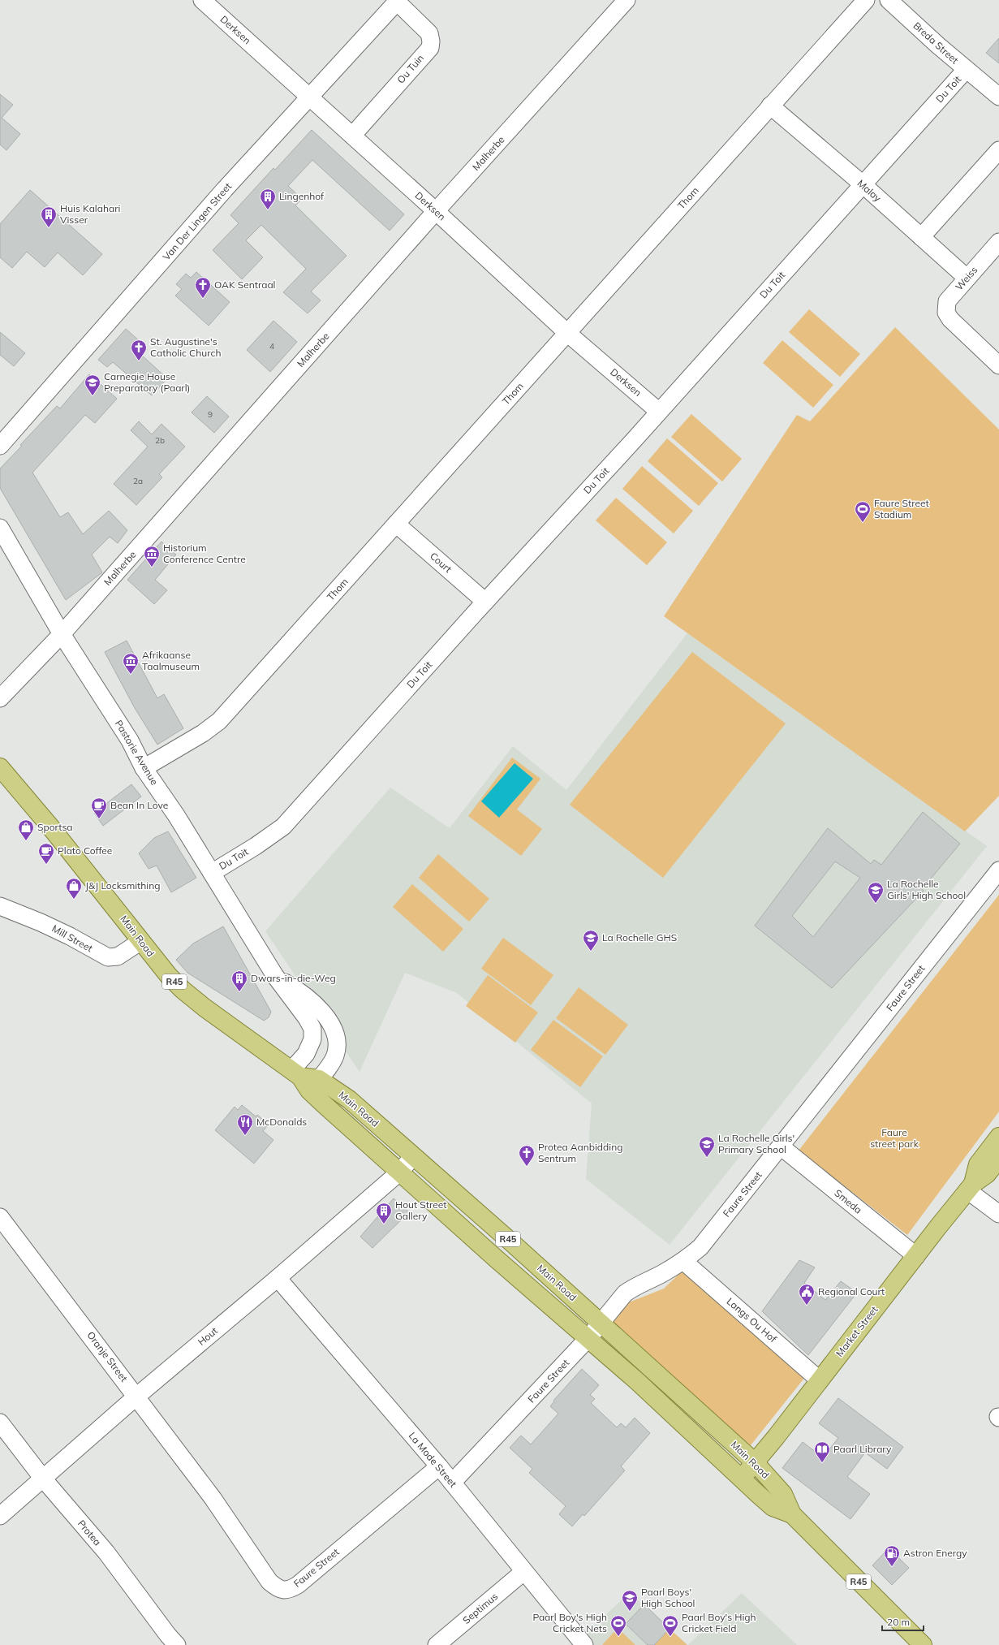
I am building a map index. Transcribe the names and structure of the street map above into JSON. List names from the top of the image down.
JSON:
{
  "streets": {
    "main road": ["Main Road", "R45", "Market Street"],
    "street": [
      "Derksen",
      "Breda Street",
      "Ou Tuin",
      "Du Toit",
      "Malherbe",
      "Malay",
      "Thom",
      "Van Der Lingen Street",
      "Weiss",
      "Court",
      "Pastorie Avenue",
      "Mill Street",
      "Faure Street",
      "Smeda",
      "Langs Ou Hof",
      "Hout",
      "Oranje Street",
      "La Mode Street",
      "Protea",
      "Septimus"
    ]
  },
  "crossings": [
    ["Derksen", "Ou Tuin"],
    ["Derksen", "Du Toit"],
    ["Derksen", "Malherbe"],
    ["Derksen", "Thom"],
    ["Derksen", "Van Der Lingen Street"],
    ["Breda Street", "Du Toit"],
    ["Ou Tuin", "Van Der Lingen Street"],
    ["Du Toit", "Malay"],
    ["Du Toit", "Court"],
    ["Du Toit", "Pastorie Avenue"],
    ["Malherbe", "Pastorie Avenue"],
    ["Malay", "Thom"],
    ["Malay", "Weiss"],
    ["Thom", "Court"],
    ["Thom", "Pastorie Avenue"],
    ["Pastorie Avenue", "Main Road"],
    ["Main Road", "Mill Street"],
    ["Main Road", "Faure Street"],
    ["Main Road", "Market Street"],
    ["Main Road", "Hout"],
    ["Faure Street", "Smeda"],
    ["Faure Street", "Langs Ou Hof"],
    ["Faure Street", "Oranje Street"],
    ["Faure Street", "La Mode Street"],
    ["Smeda", "Market Street"],
    ["Langs Ou Hof", "Market Street"],
    ["Hout", "Oranje Street"],
    ["Hout", "La Mode Street"],
    ["Hout", "Protea"],
    ["La Mode Street", "Septimus"]
  ],
  "parks": ["Faure street park"],
  "places": {
    "building": [
      "Lingenhof",
      "Huis Kalahari Visser",
      "Dwars-in-die-Weg",
      "Hout Street Gallery"
    ],
    "church": ["OAK Sentraal", "St. Augustine's Catholic Church", "Protea Aanbidding Sentrum"],
    "school or university": [
      "Carnegie House Preparatory (Paarl)",
      "La Rochelle Girls' High School",
      "La Rochelle GHS",
      "La Rochelle Girls' Primary School",
      "Paarl Boys' High School"
    ],
    "sports": ["Faure Street Stadium", "Paarl Boy's High Cricket Nets", "Paarl Boy's High Cricket Field"],
    "museum": ["Historium Conference Centre", "Afrikaanse Taalmuseum"],
    "cafe": ["Bean In Love", "Plato Coffee"],
    "shop": ["Sportsa", "J&J Locksmithing"],
    "restaurant": ["McDonalds"],
    "public building": ["Regional Court"],
    "library": ["Paarl Library"],
    "fuel station": ["Astron Energy"]
  },
  "house_numbers": [
    "4",
    "9",
    "2b",
    "2a"
  ],
  "scale_bar": "20 m"
}
